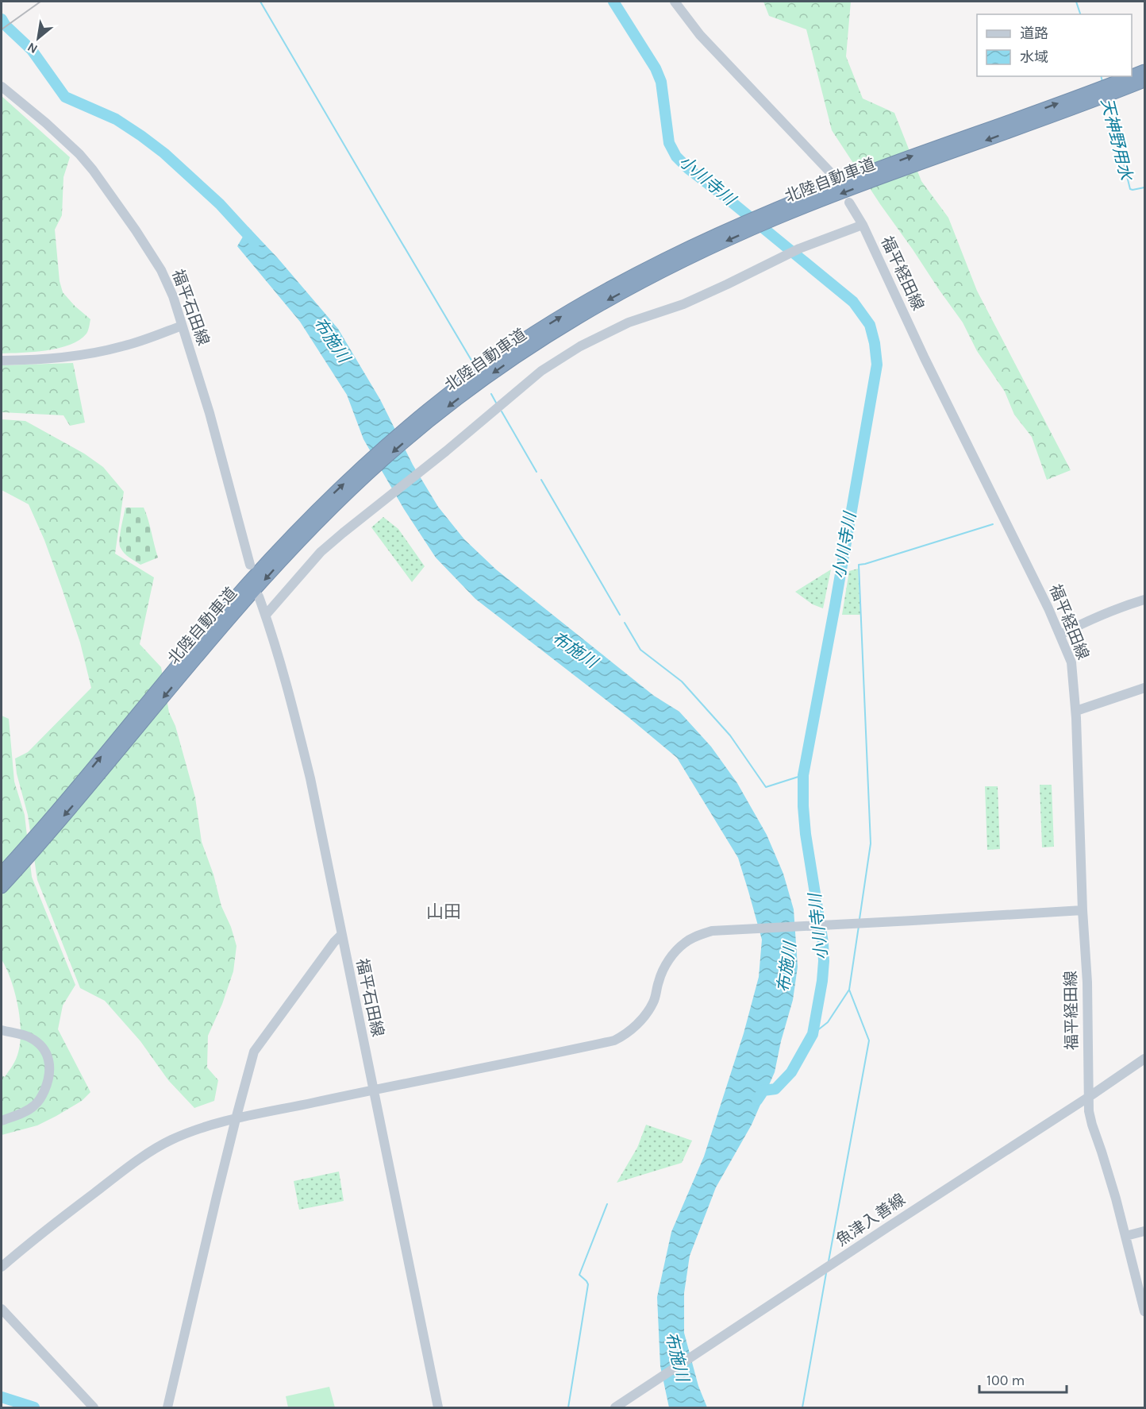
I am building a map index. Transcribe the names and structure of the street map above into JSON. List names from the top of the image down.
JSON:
{
  "streets": {
    "highway": ["北陸自動車道"],
    "main road": ["福平経田線", "福平石田線", "魚津入善線"]
  },
  "crossings": [
    ["福平経田線", "魚津入善線"]
  ],
  "districts": ["山田"],
  "water": ["天神野用水", "小川寺川", "布施川"],
  "legend": ["道路", "水域"],
  "scale_bar": "100 m",
  "north": "bottom left"
}
